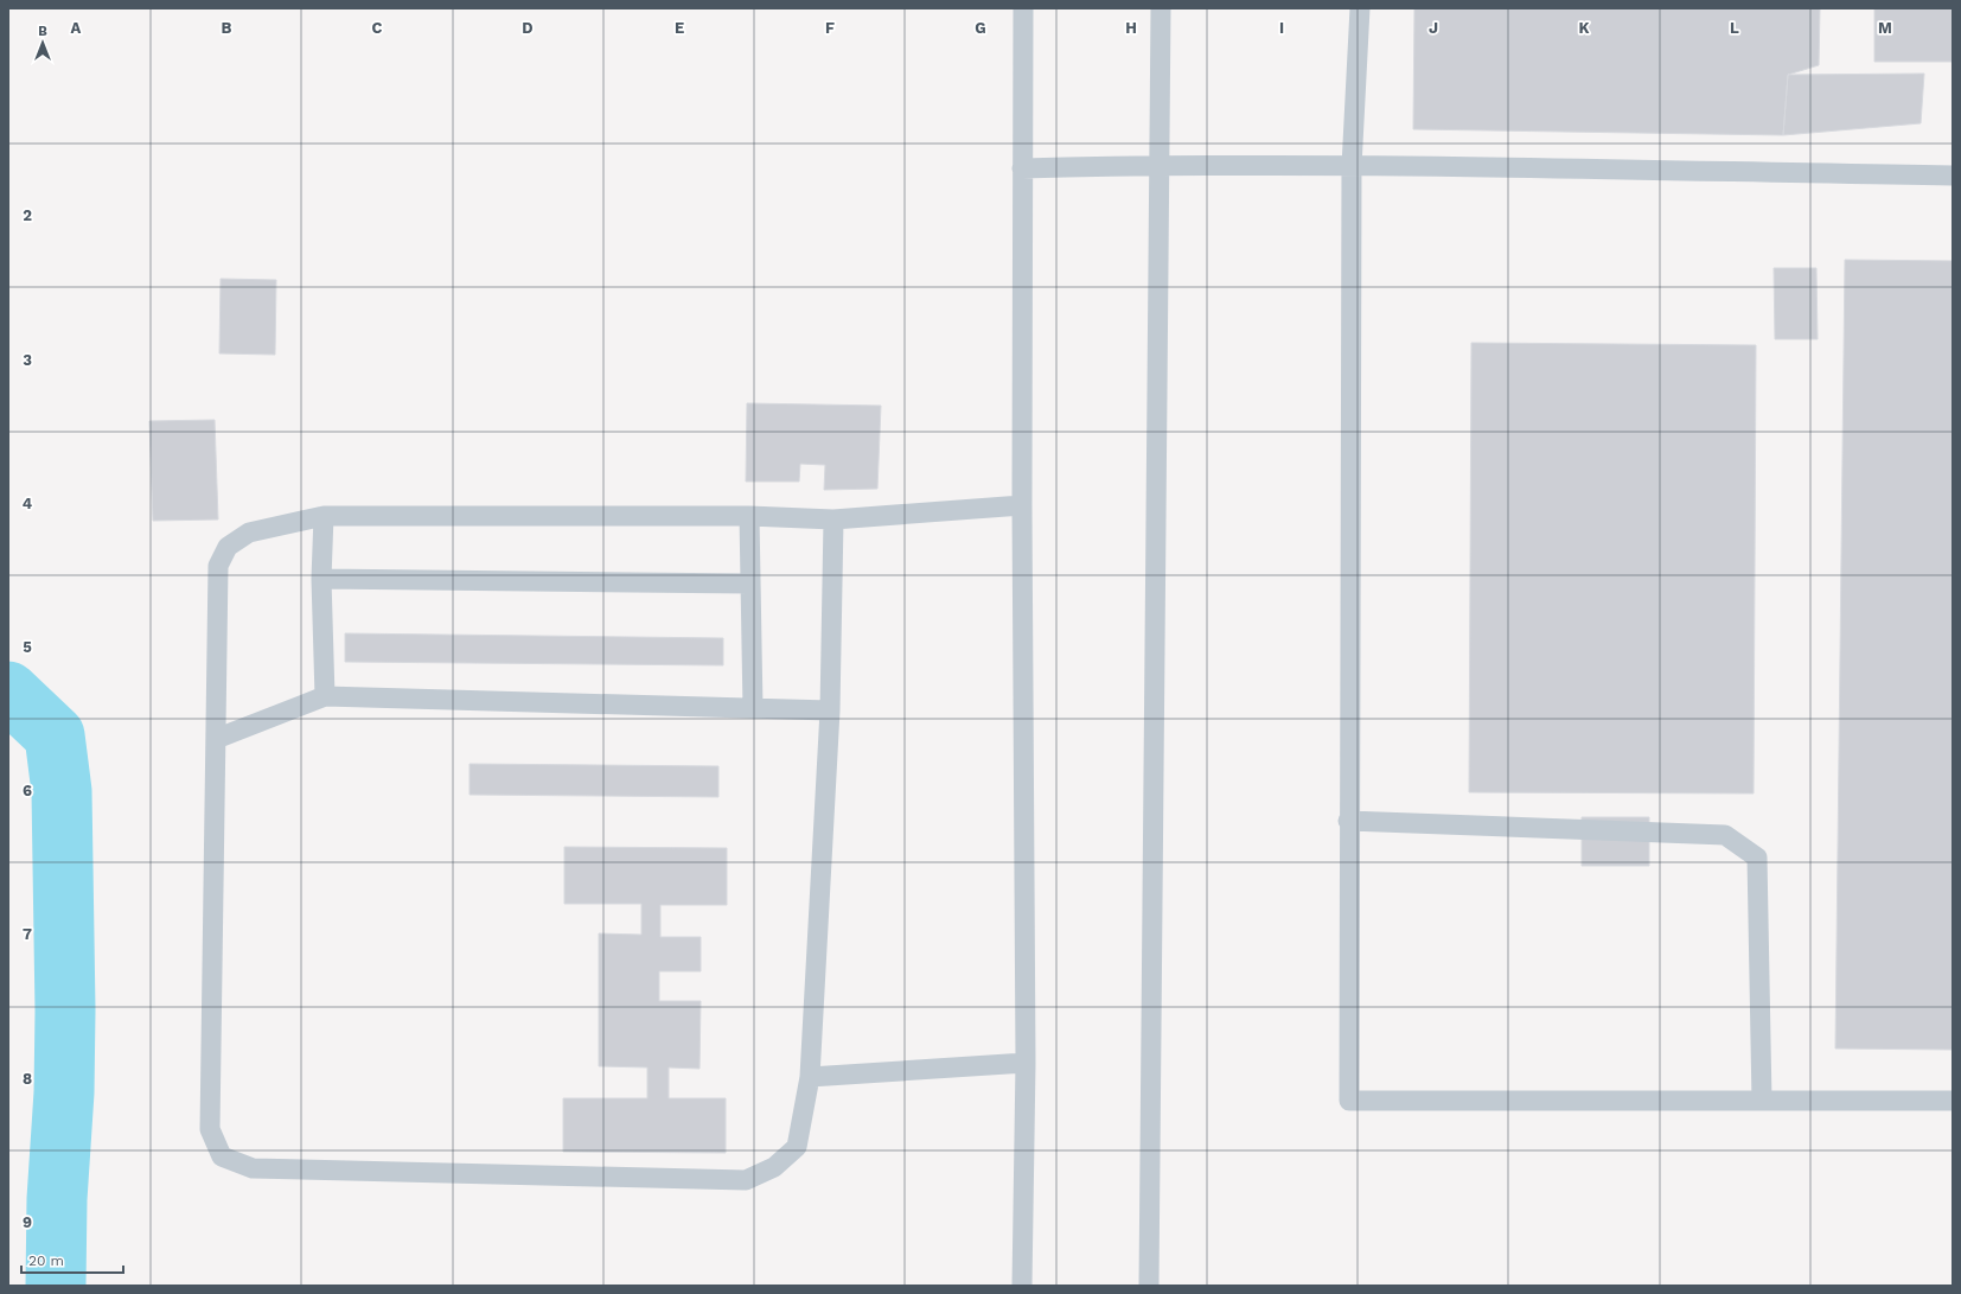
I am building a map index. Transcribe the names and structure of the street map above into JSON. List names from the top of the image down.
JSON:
{
  "scale_bar": "20 m",
  "north": "top",
  "grid": {
    "columns": [
      "A",
      "B",
      "C",
      "D",
      "E",
      "F",
      "G",
      "H",
      "I",
      "J",
      "K",
      "L",
      "M"
    ],
    "rows": [
      "2",
      "3",
      "4",
      "5",
      "6",
      "7",
      "8",
      "9"
    ]
  }
}
